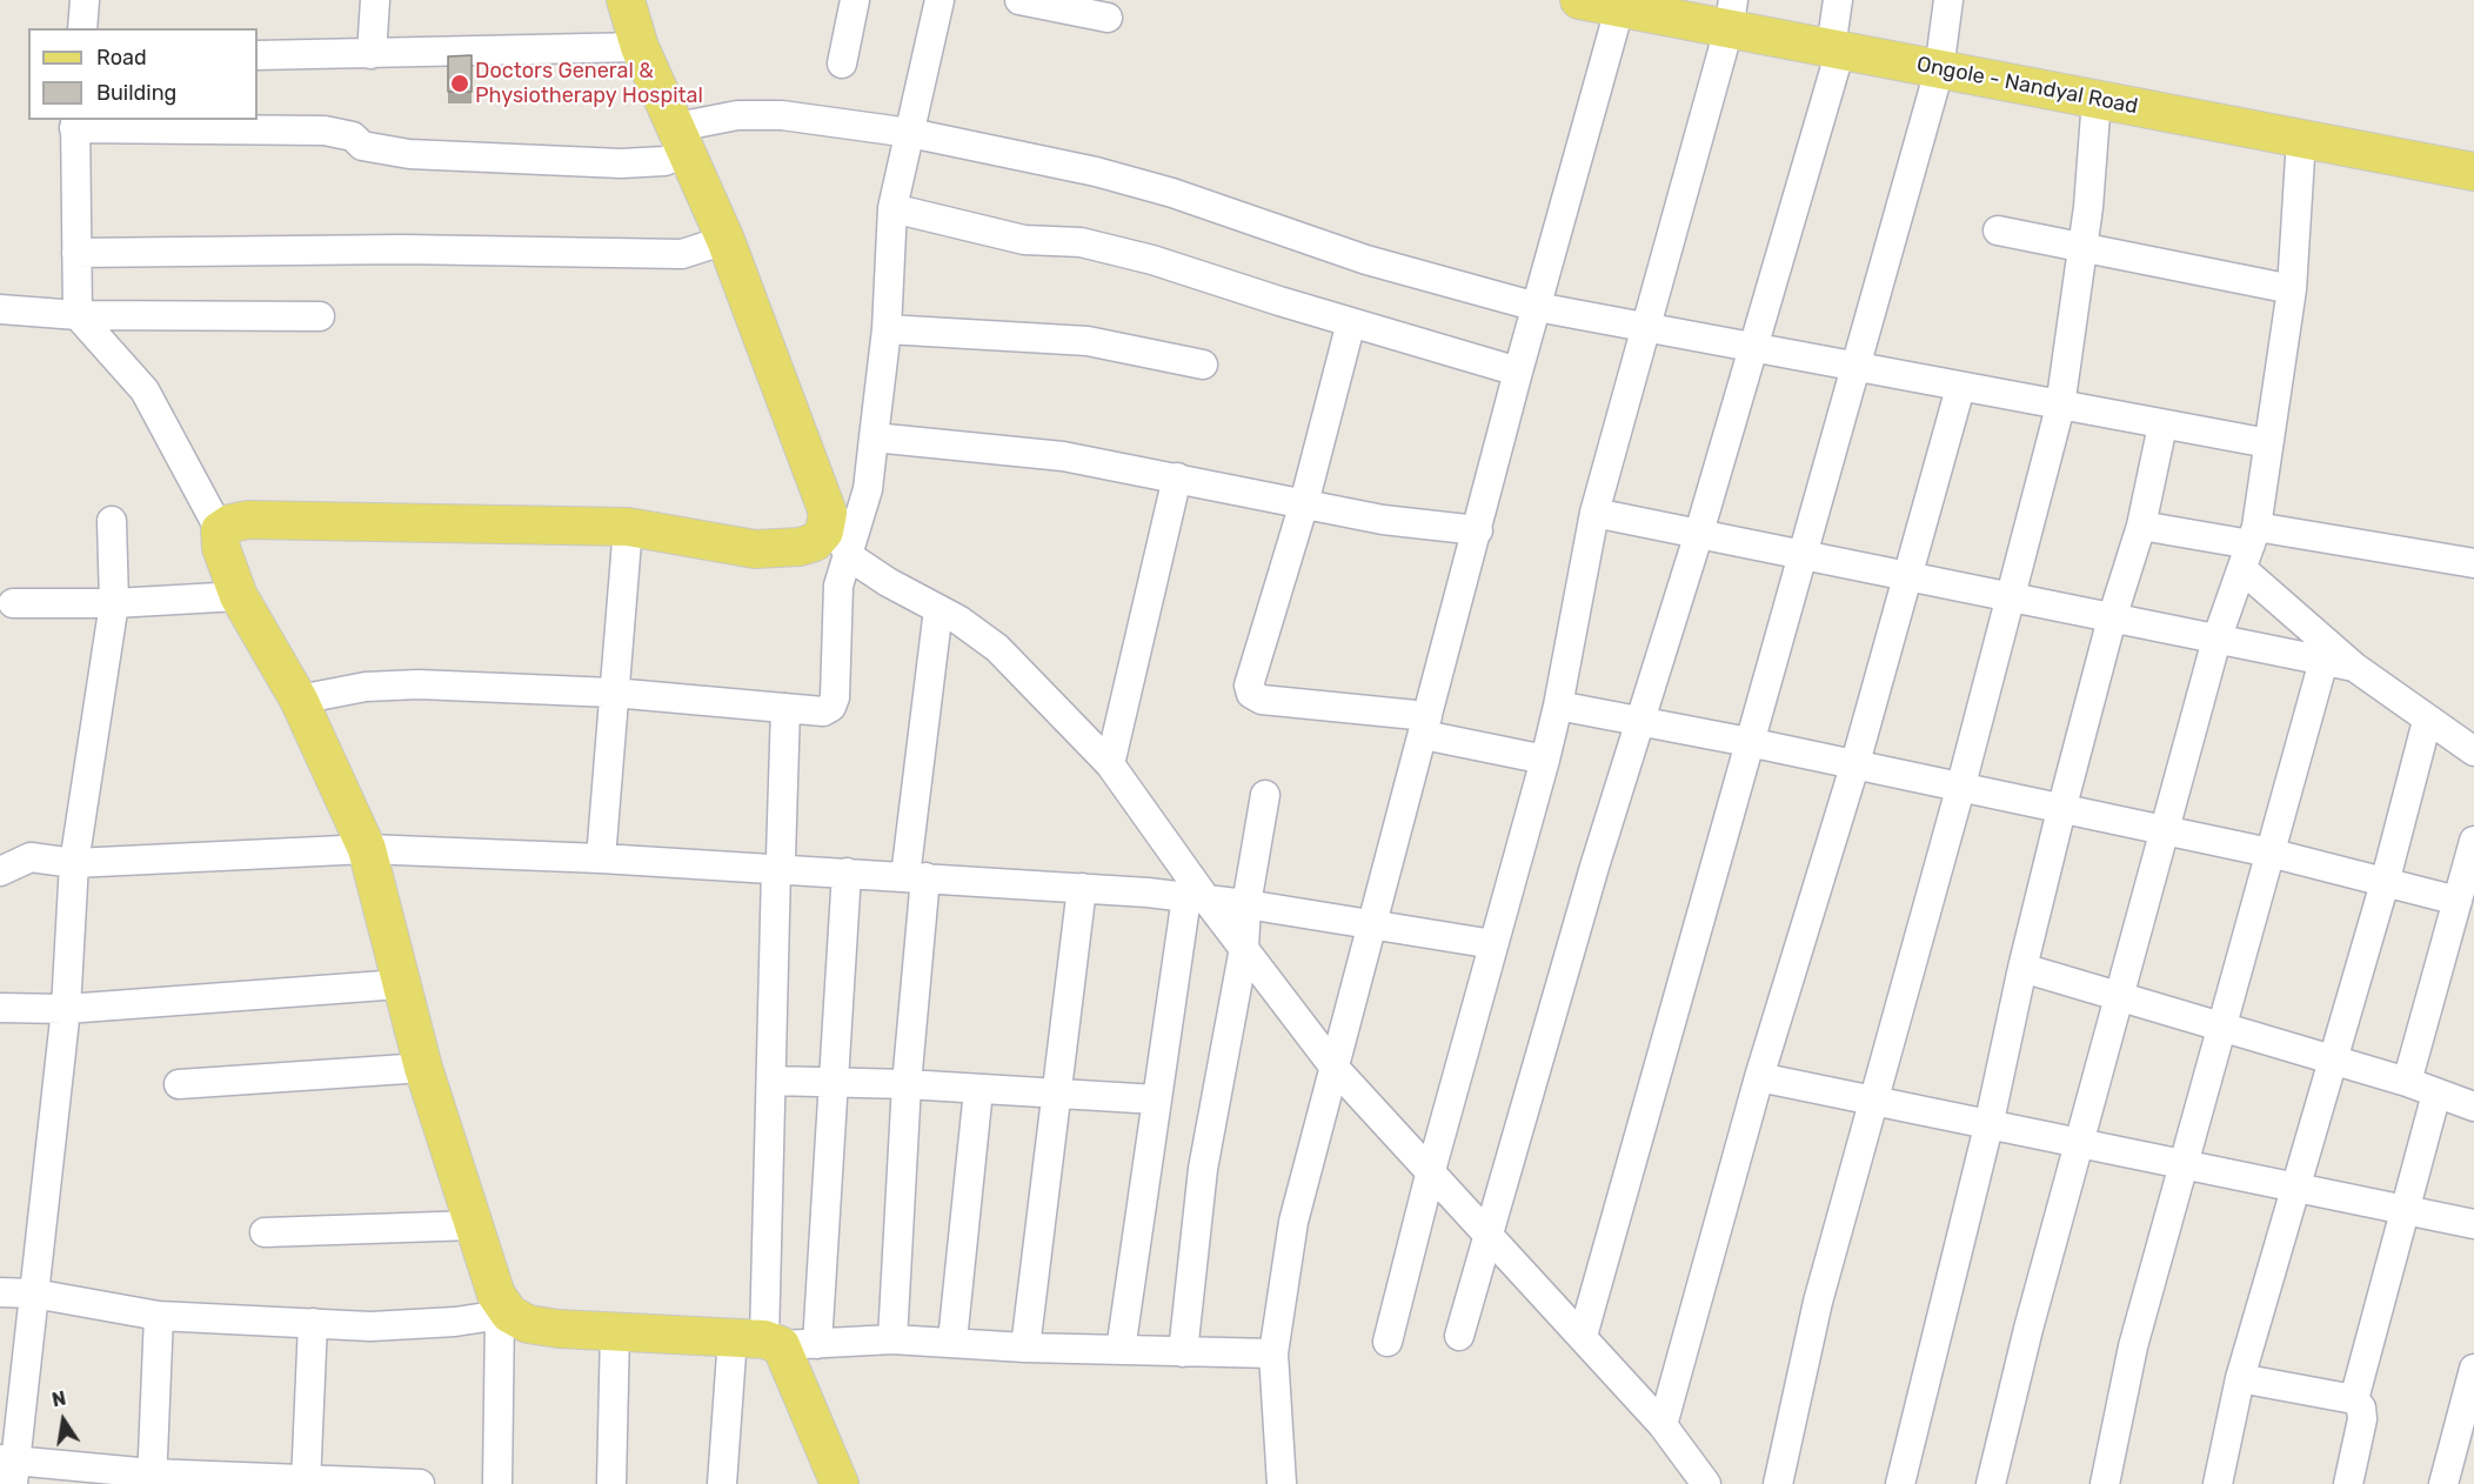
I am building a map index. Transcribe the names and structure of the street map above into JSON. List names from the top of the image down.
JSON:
{
  "streets": {
    "main road": ["Ongole - Nandyal Road"]
  },
  "places": ["Doctors General & Physiotherapy Hospital"],
  "legend": ["Road", "Building"],
  "north": "top"
}
